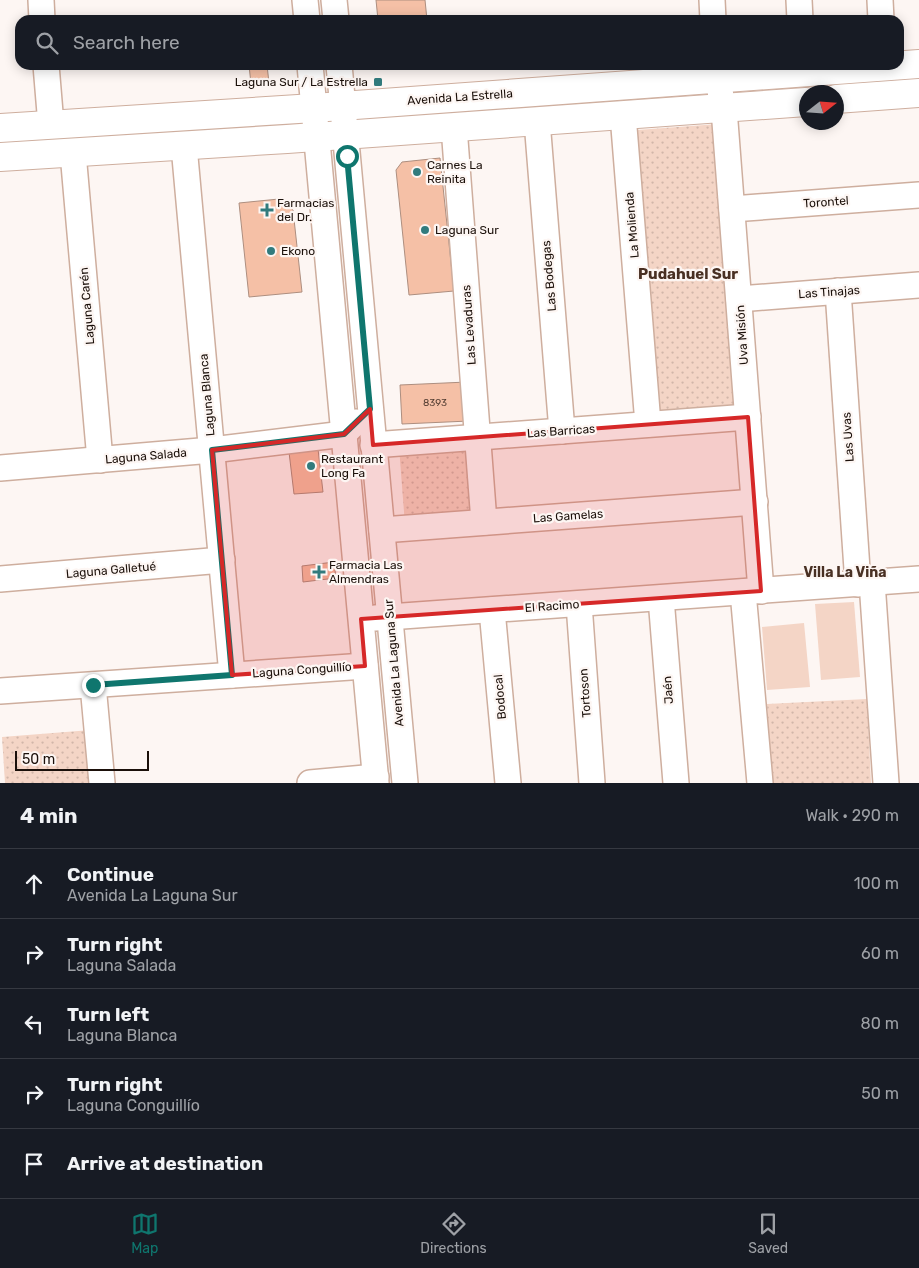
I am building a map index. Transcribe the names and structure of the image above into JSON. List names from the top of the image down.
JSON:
{
  "streets": {
    "main road": ["Avenida La Estrella"],
    "street": [
      "Torontel",
      "La Molienda",
      "Las Bodegas",
      "Las Tinajas",
      "Laguna Carén",
      "Las Levaduras",
      "Uva Misión",
      "Laguna Blanca",
      "Las Barricas",
      "Las Uvas",
      "Laguna Salada",
      "Las Gamelas",
      "Laguna Galletué",
      "El Racimo",
      "Avenida La Laguna Sur",
      "Laguna Conguillío",
      "Jaén",
      "Tortoson",
      "Bodocal"
    ]
  },
  "crossings": [
    ["Avenida La Estrella", "Uva Misión"],
    ["Avenida La Estrella", "Avenida La Laguna Sur"],
    ["Torontel", "Uva Misión"],
    ["La Molienda", "Las Barricas"],
    ["Las Bodegas", "Las Barricas"],
    ["Las Tinajas", "Uva Misión"],
    ["Las Tinajas", "Las Uvas"],
    ["Laguna Carén", "Laguna Salada"],
    ["Las Levaduras", "Las Barricas"],
    ["Las Levaduras", "Las Gamelas"],
    ["Uva Misión", "Las Barricas"],
    ["Uva Misión", "Las Gamelas"],
    ["Uva Misión", "El Racimo"],
    ["Laguna Blanca", "Laguna Salada"],
    ["Laguna Blanca", "Laguna Galletué"],
    ["Laguna Blanca", "Laguna Conguillío"],
    ["Las Barricas", "Avenida La Laguna Sur"],
    ["Las Uvas", "El Racimo"],
    ["Las Gamelas", "Avenida La Laguna Sur"],
    ["El Racimo", "Avenida La Laguna Sur"],
    ["El Racimo", "Jaén"],
    ["El Racimo", "Tortoson"],
    ["El Racimo", "Bodocal"]
  ],
  "districts": ["Pudahuel Sur", "Villa La Viña"],
  "places": {
    "transit": ["Laguna Sur / La Estrella"],
    "other": [
      "Carnes La Reinita",
      "Laguna Sur",
      "Ekono",
      "Restaurant Long Fa"
    ],
    "health": ["Farmacias del Dr.", "Farmacia Las Almendras"]
  },
  "house_numbers": ["8393"],
  "scale_bar": "50 m",
  "north": "right",
  "page": {
    "search": "Search here",
    "scale": "50 m",
    "heading": ["4 min", "Walk · 290 m"],
    "list": [
      ["Continue", "Avenida La Laguna Sur", "100 m"],
      ["Turn right", "Laguna Salada", "60 m"],
      ["Turn left", "Laguna Blanca", "80 m"],
      ["Turn right", "Laguna Conguillío", "50 m"],
      "Arrive at destination"
    ],
    "nav": ["Map", "Directions", "Saved"]
  }
}
